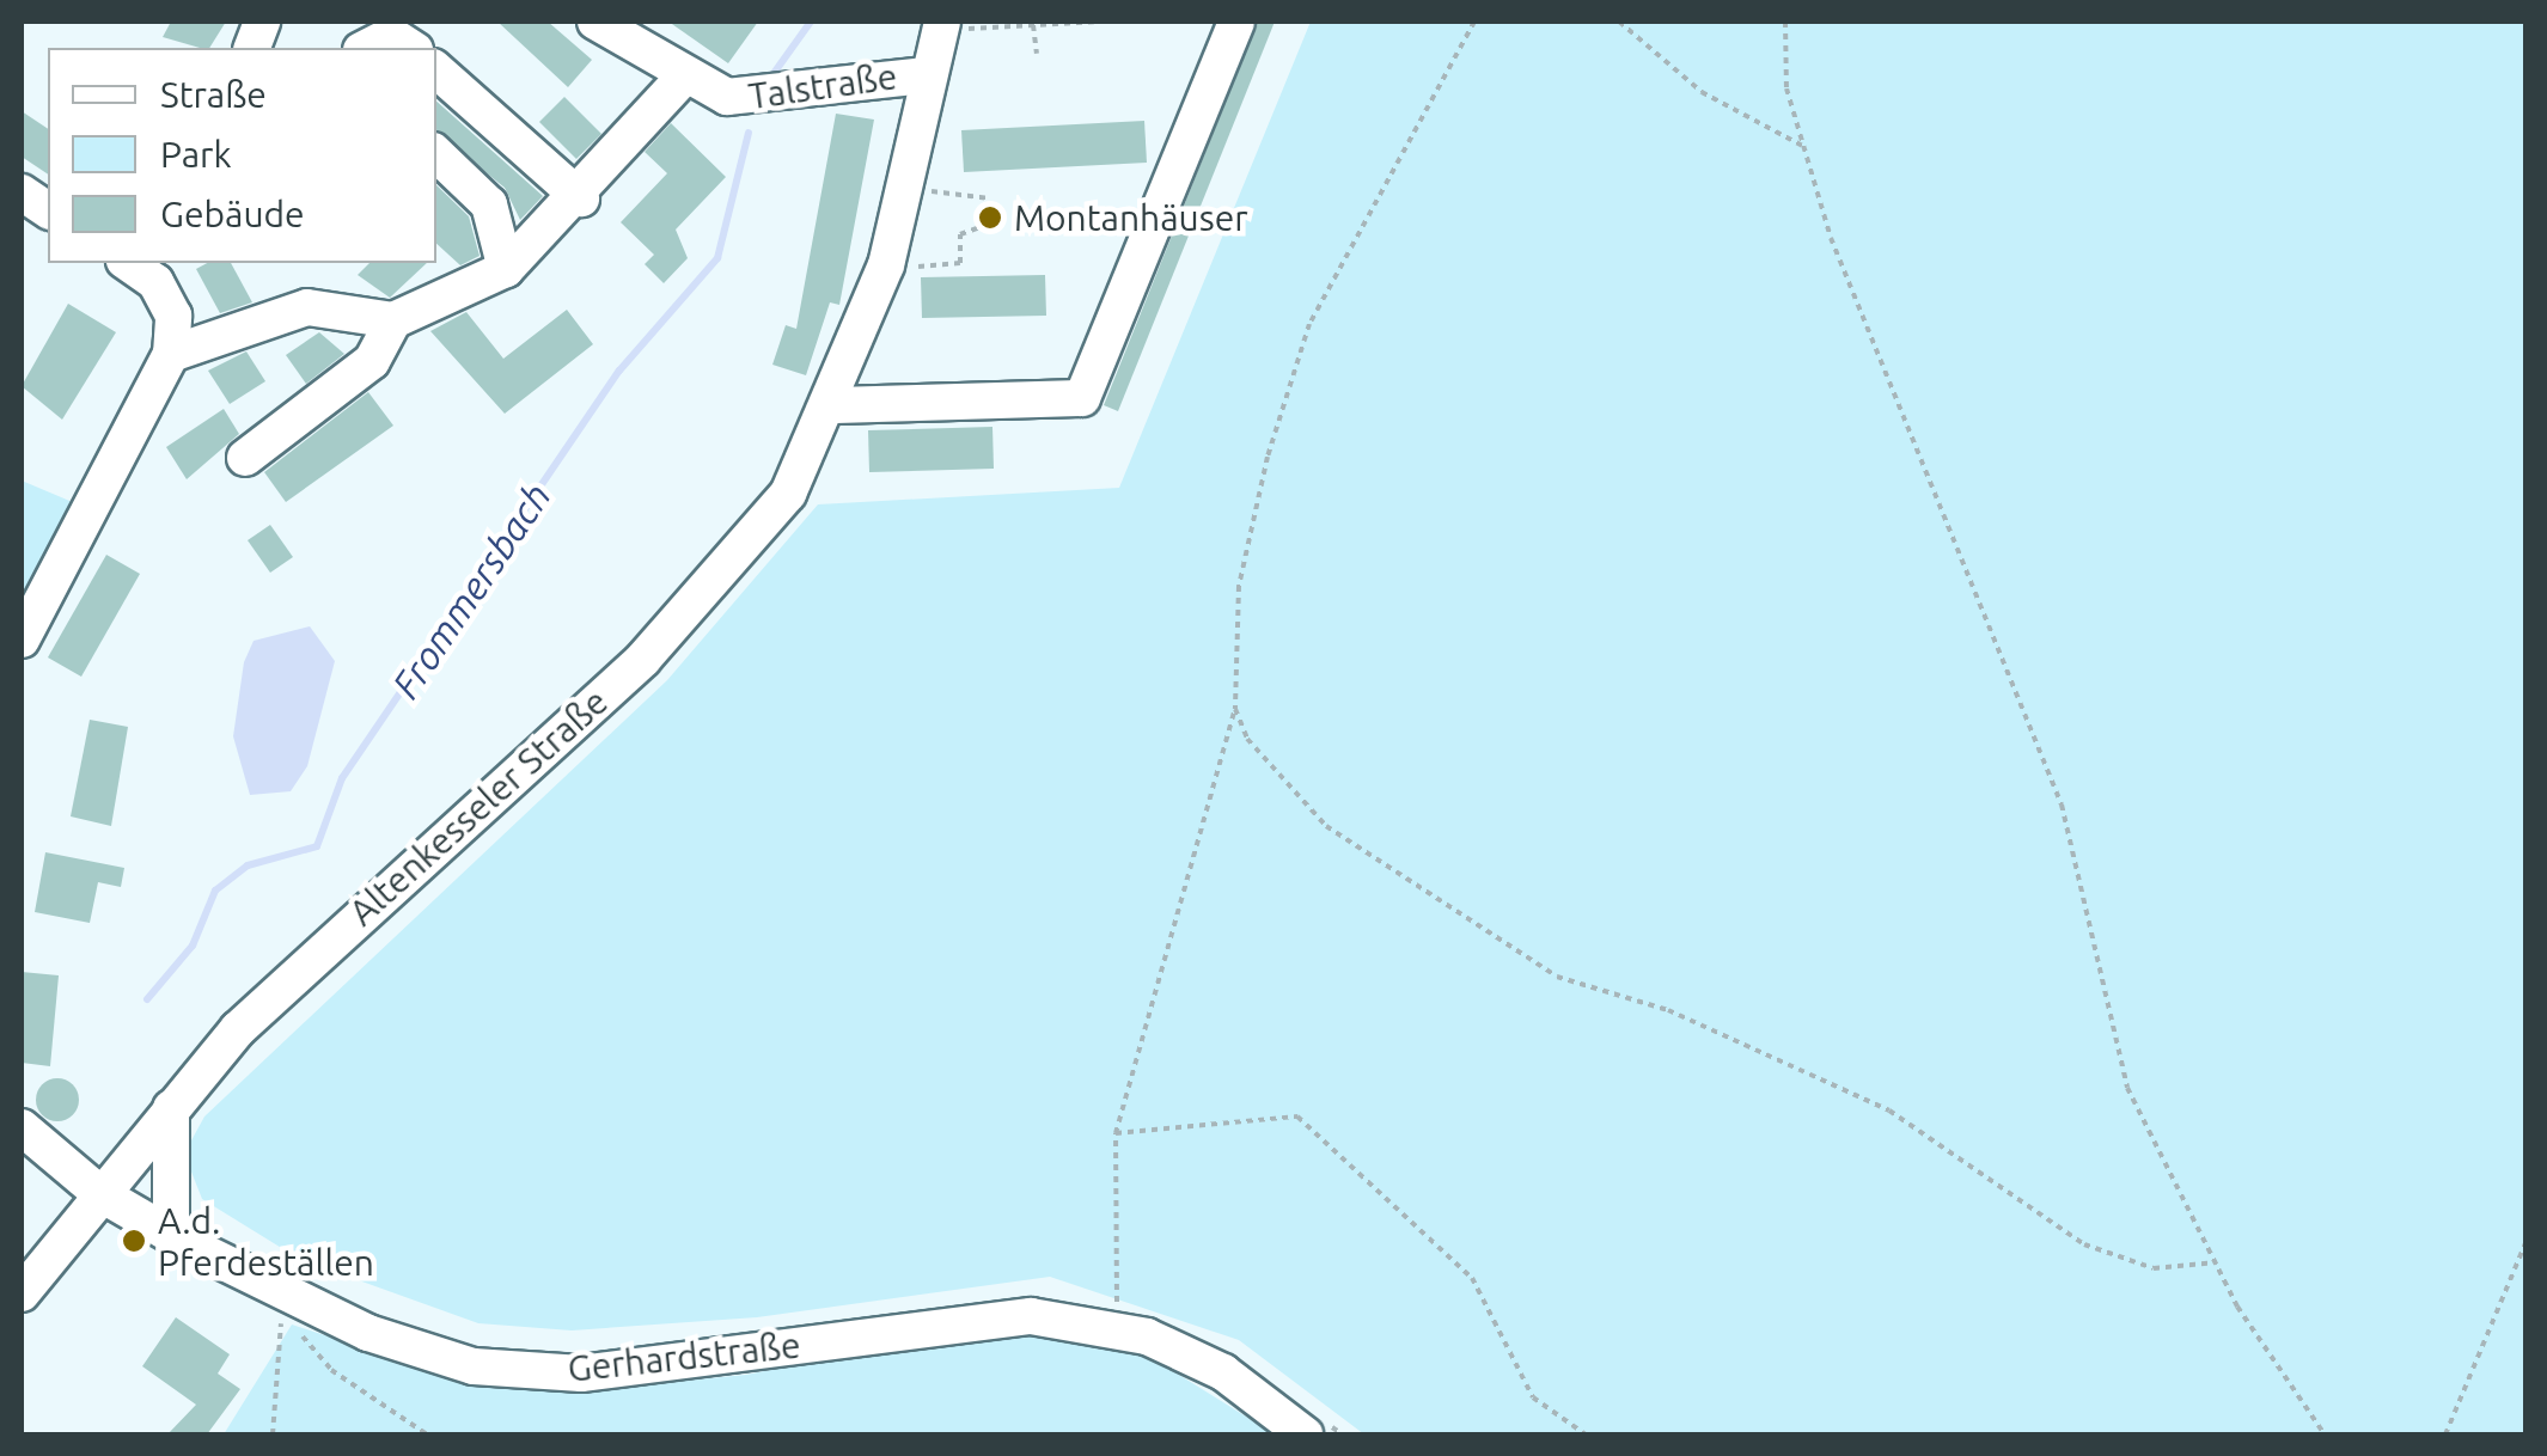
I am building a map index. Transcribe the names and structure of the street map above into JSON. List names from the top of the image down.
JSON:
{
  "streets": {
    "street": ["Talstraße", "Altenkesseler Straße", "Gerhardstraße"]
  },
  "crossings": [
    ["Talstraße", "Altenkesseler Straße"],
    ["Altenkesseler Straße", "Gerhardstraße"]
  ],
  "water": ["Frommersbach"],
  "places": ["Montanhäuser", "A.d. Pferdeställen"],
  "legend": ["Straße", "Park", "Gebäude"]
}
